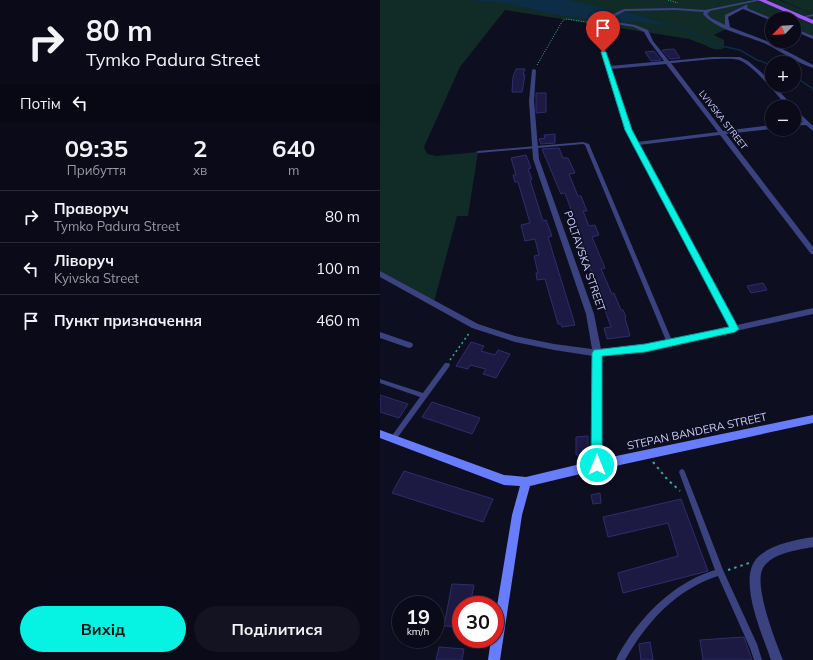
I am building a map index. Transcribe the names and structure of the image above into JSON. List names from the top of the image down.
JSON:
{
  "streets": {
    "street": ["LVIVSKA STREET", "POLTAVSKA STREET", "STEPAN BANDERA STREET"]
  },
  "crossings": [
    ["POLTAVSKA STREET", "STEPAN BANDERA STREET"]
  ],
  "north": "bottom left",
  "page": {
    "turn": ["80 m", "Tymko Padura Street"],
    "map_buttons": ["+", "−"],
    "then": "Потім",
    "eta": [
      "09:35",
      "Прибуття",
      "2",
      "хв",
      "640",
      "m"
    ],
    "list": [
      {
        "name": "Праворуч",
        "note": "Tymko Padura Street",
        "value": "80 m"
      },
      {
        "name": "Ліворуч",
        "note": "Kyivska Street",
        "value": "100 m"
      },
      {
        "name": "Пункт призначення",
        "value": "460 m"
      }
    ],
    "speed": "19 km/h",
    "limit": "30",
    "buttons": ["Вихід", "Поділитися"]
  }
}
